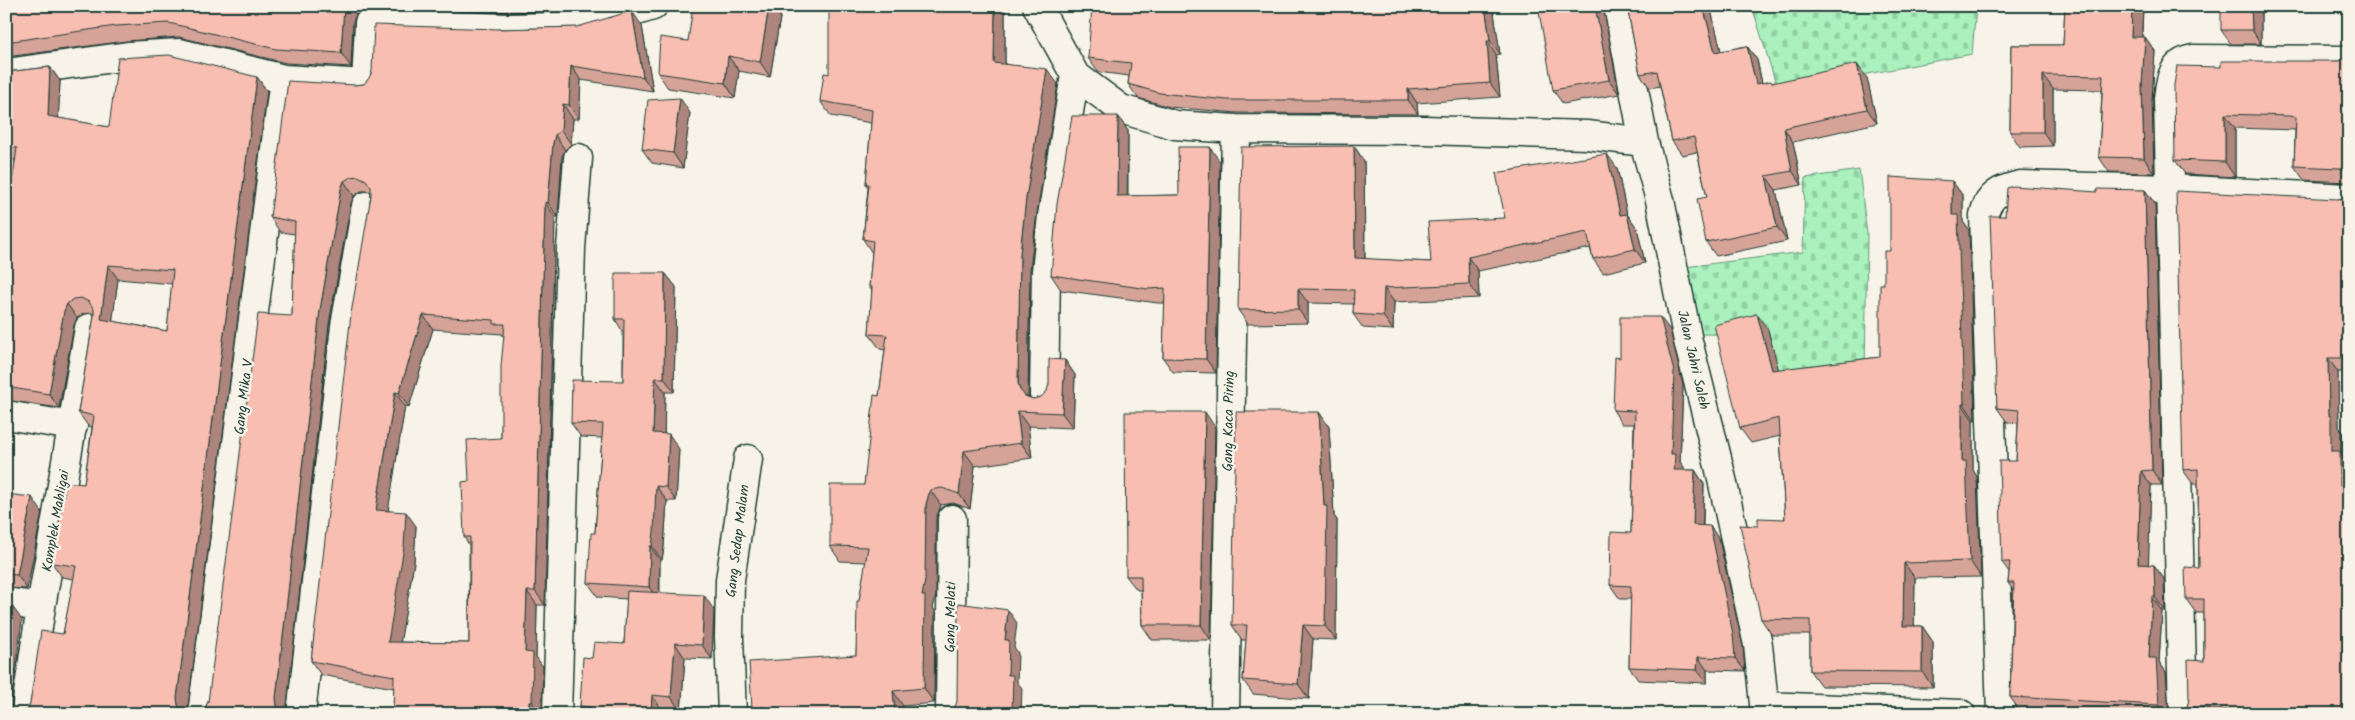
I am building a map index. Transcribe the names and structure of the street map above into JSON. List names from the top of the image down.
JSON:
{
  "streets": {
    "street": [
      "Jalan Jahri Saleh",
      "Gang Mika V",
      "Gang Kaca Piring",
      "Komplek Mahligai",
      "Gang Sedap Malam",
      "Gang Melati"
    ]
  }
}
